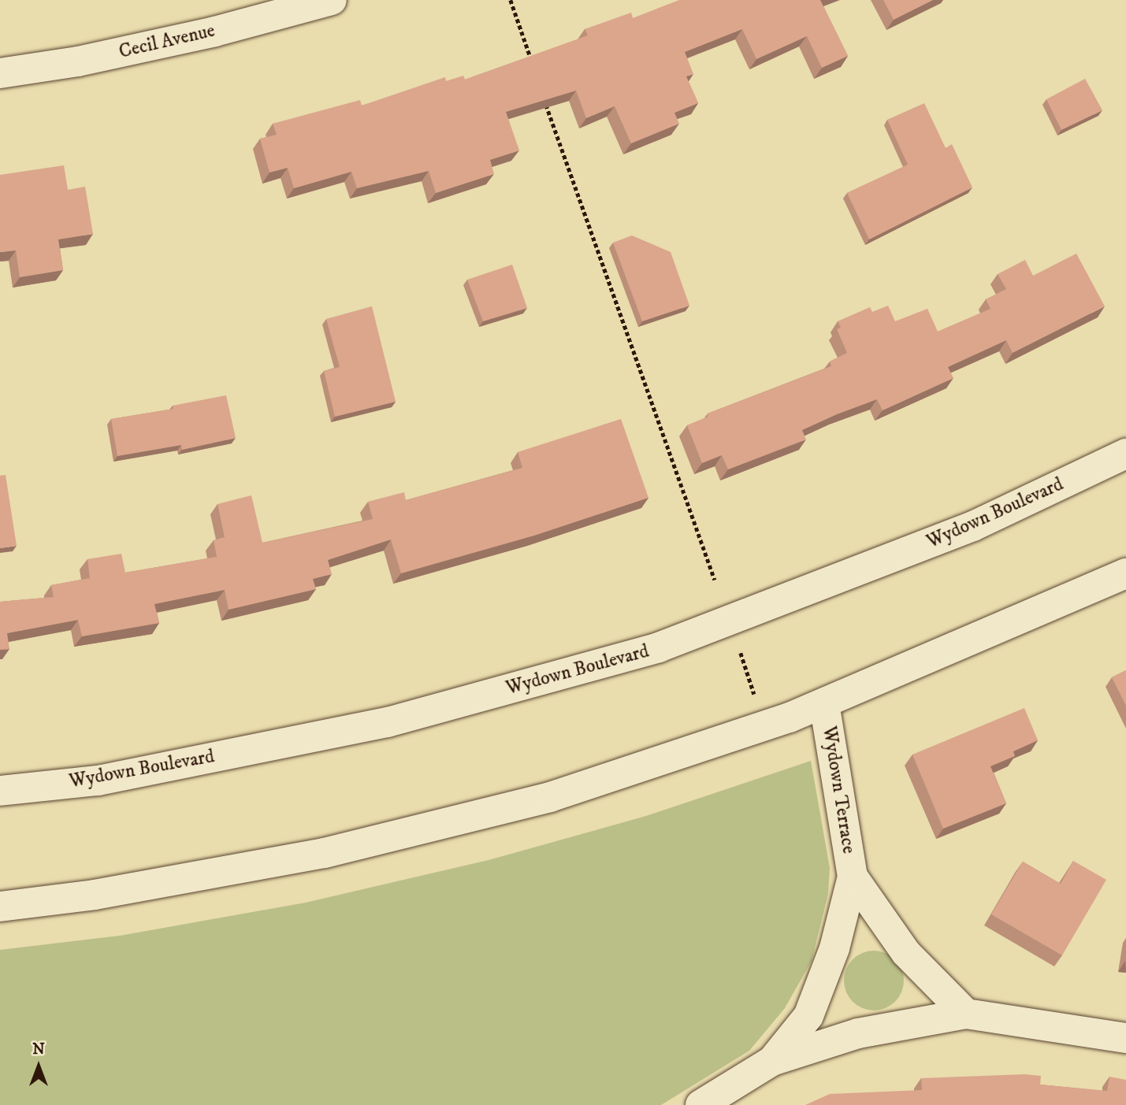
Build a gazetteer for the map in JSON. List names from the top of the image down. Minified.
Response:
{"streets":{"street":["Cecil Avenue","Wydown Boulevard","Wydown Terrace"]},"north":"top"}
